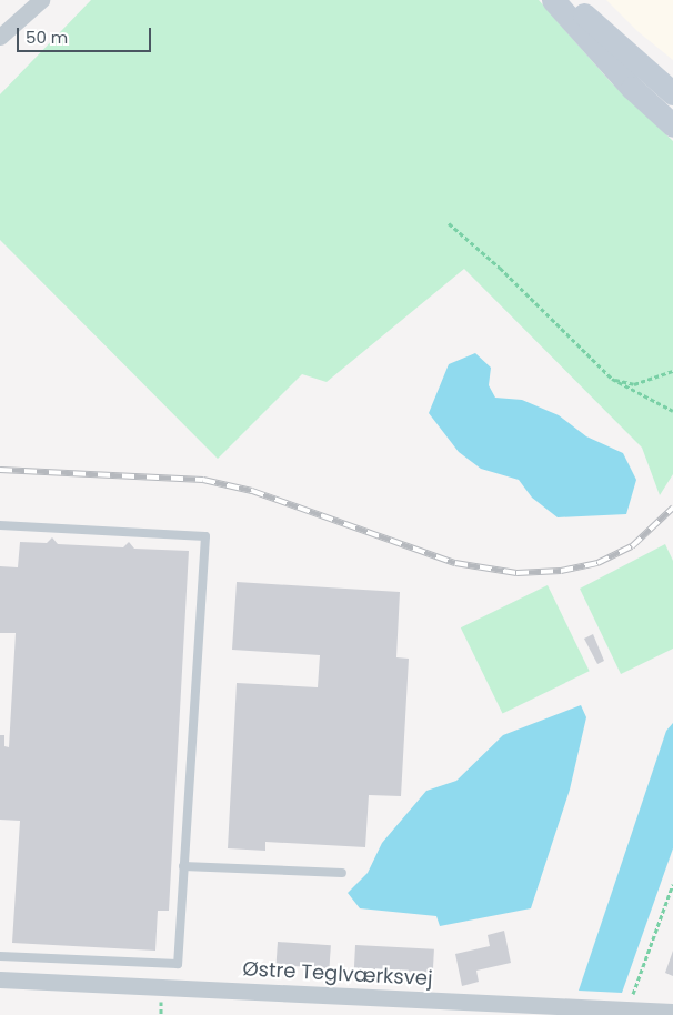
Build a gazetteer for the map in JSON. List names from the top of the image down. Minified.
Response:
{"streets":{"street":["Østre Teglværksvej"]},"scale_bar":"50 m"}
